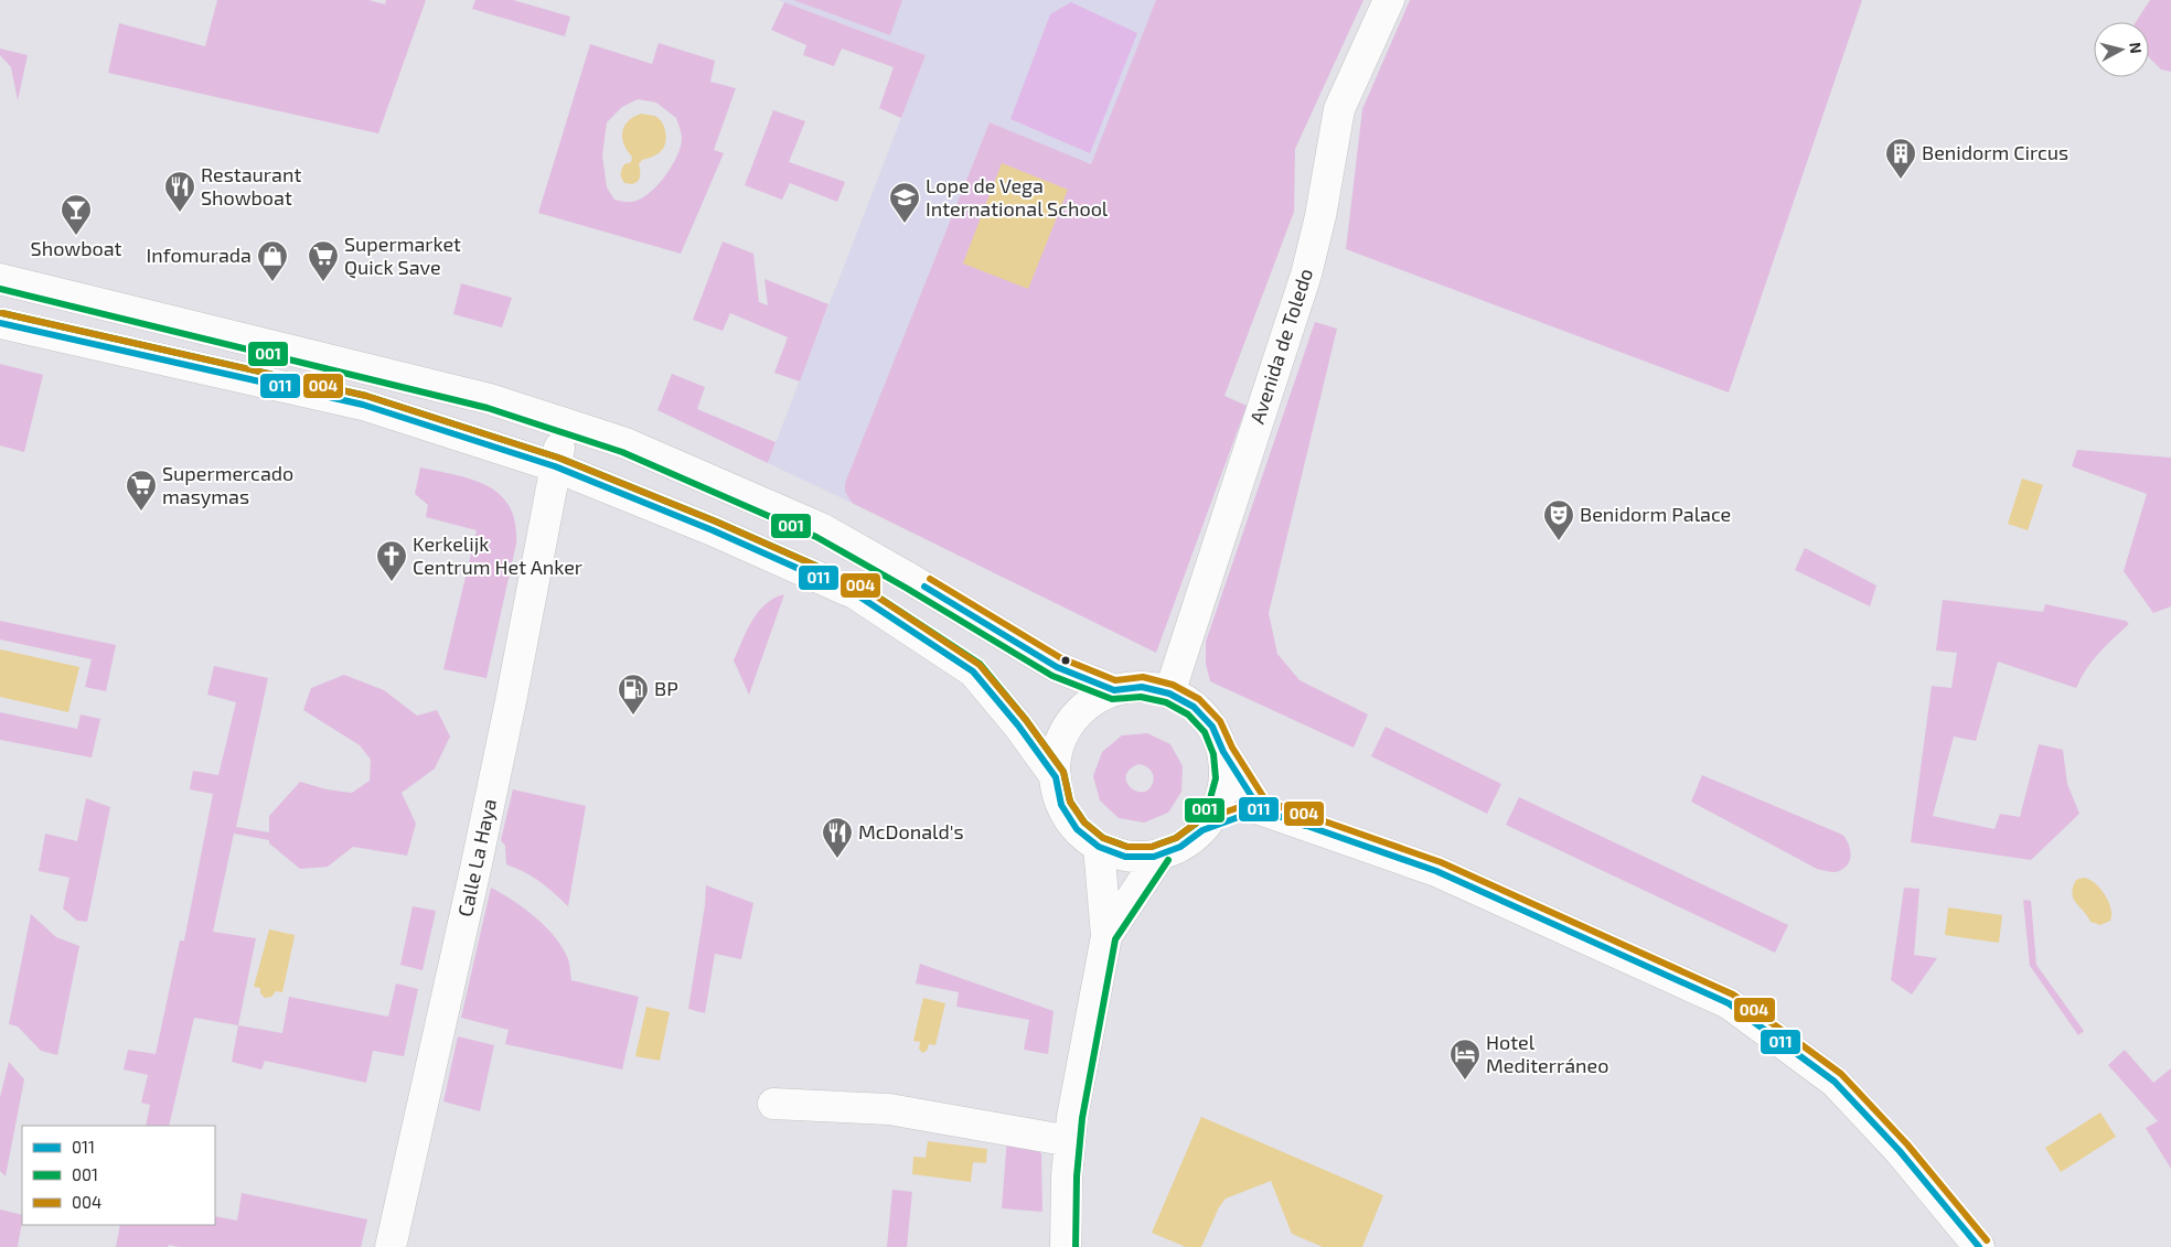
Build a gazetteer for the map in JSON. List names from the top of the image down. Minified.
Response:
{"streets":{"street":["Avenida de Toledo","Calle La Haya"]},"places":{"building":["Benidorm Circus"],"restaurant":["Restaurant Showboat","McDonald's"],"school or university":["Lope de Vega International School"],"bar":["Showboat"],"shop":["Infomurada"],"supermarket":["Supermarket Quick Save","Supermercado masymas"],"theatre":["Benidorm Palace"],"church":["Kerkelijk Centrum Het Anker"],"fuel station":["BP"],"hotel":["Hotel Mediterráneo"]},"lines":["transit line 001","transit line 004","transit line 011"],"legend":["011","001","004"],"north":"right"}
